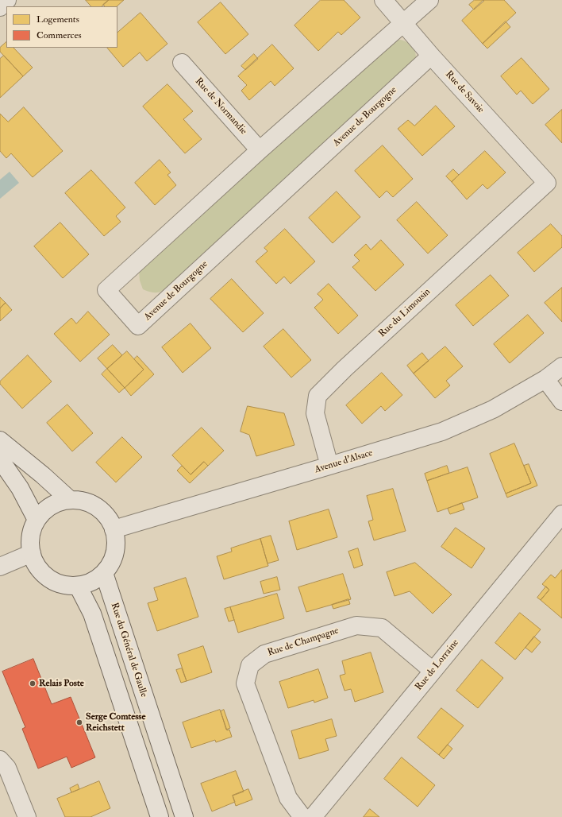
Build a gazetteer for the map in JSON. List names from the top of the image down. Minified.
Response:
{"streets":{"street":["Rue de Savoie","Rue de Normandie","Avenue de Bourgogne","Rue du Limousin","Avenue d'Alsace","Rue de Champagne","Rue du Général de Gaulle","Rue de Lorraine"]},"crossings":[["Rue de Savoie","Avenue de Bourgogne"],["Rue de Savoie","Rue du Limousin"],["Rue de Normandie","Avenue de Bourgogne"],["Rue du Limousin","Avenue d'Alsace"],["Avenue d'Alsace","Rue du Général de Gaulle"],["Rue de Champagne","Rue de Lorraine"]],"places":["Relais Poste","Serge Comtesse Reichstett"],"legend":["Logements","Commerces"]}
